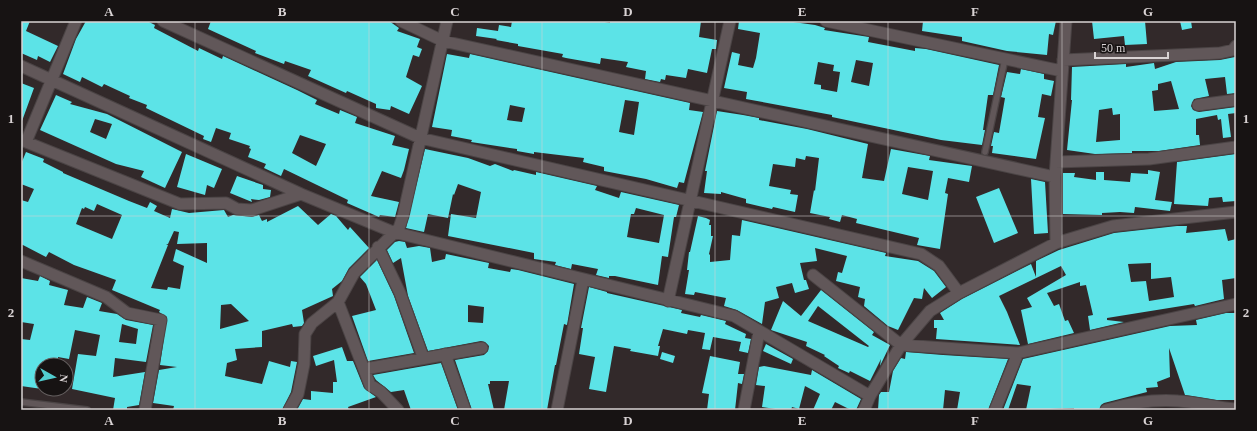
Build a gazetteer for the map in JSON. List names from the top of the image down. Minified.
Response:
{"scale_bar":"50 m","north":"right","grid":{"columns":["A","B","C","D","E","F","G"],"rows":["1","2"]}}
